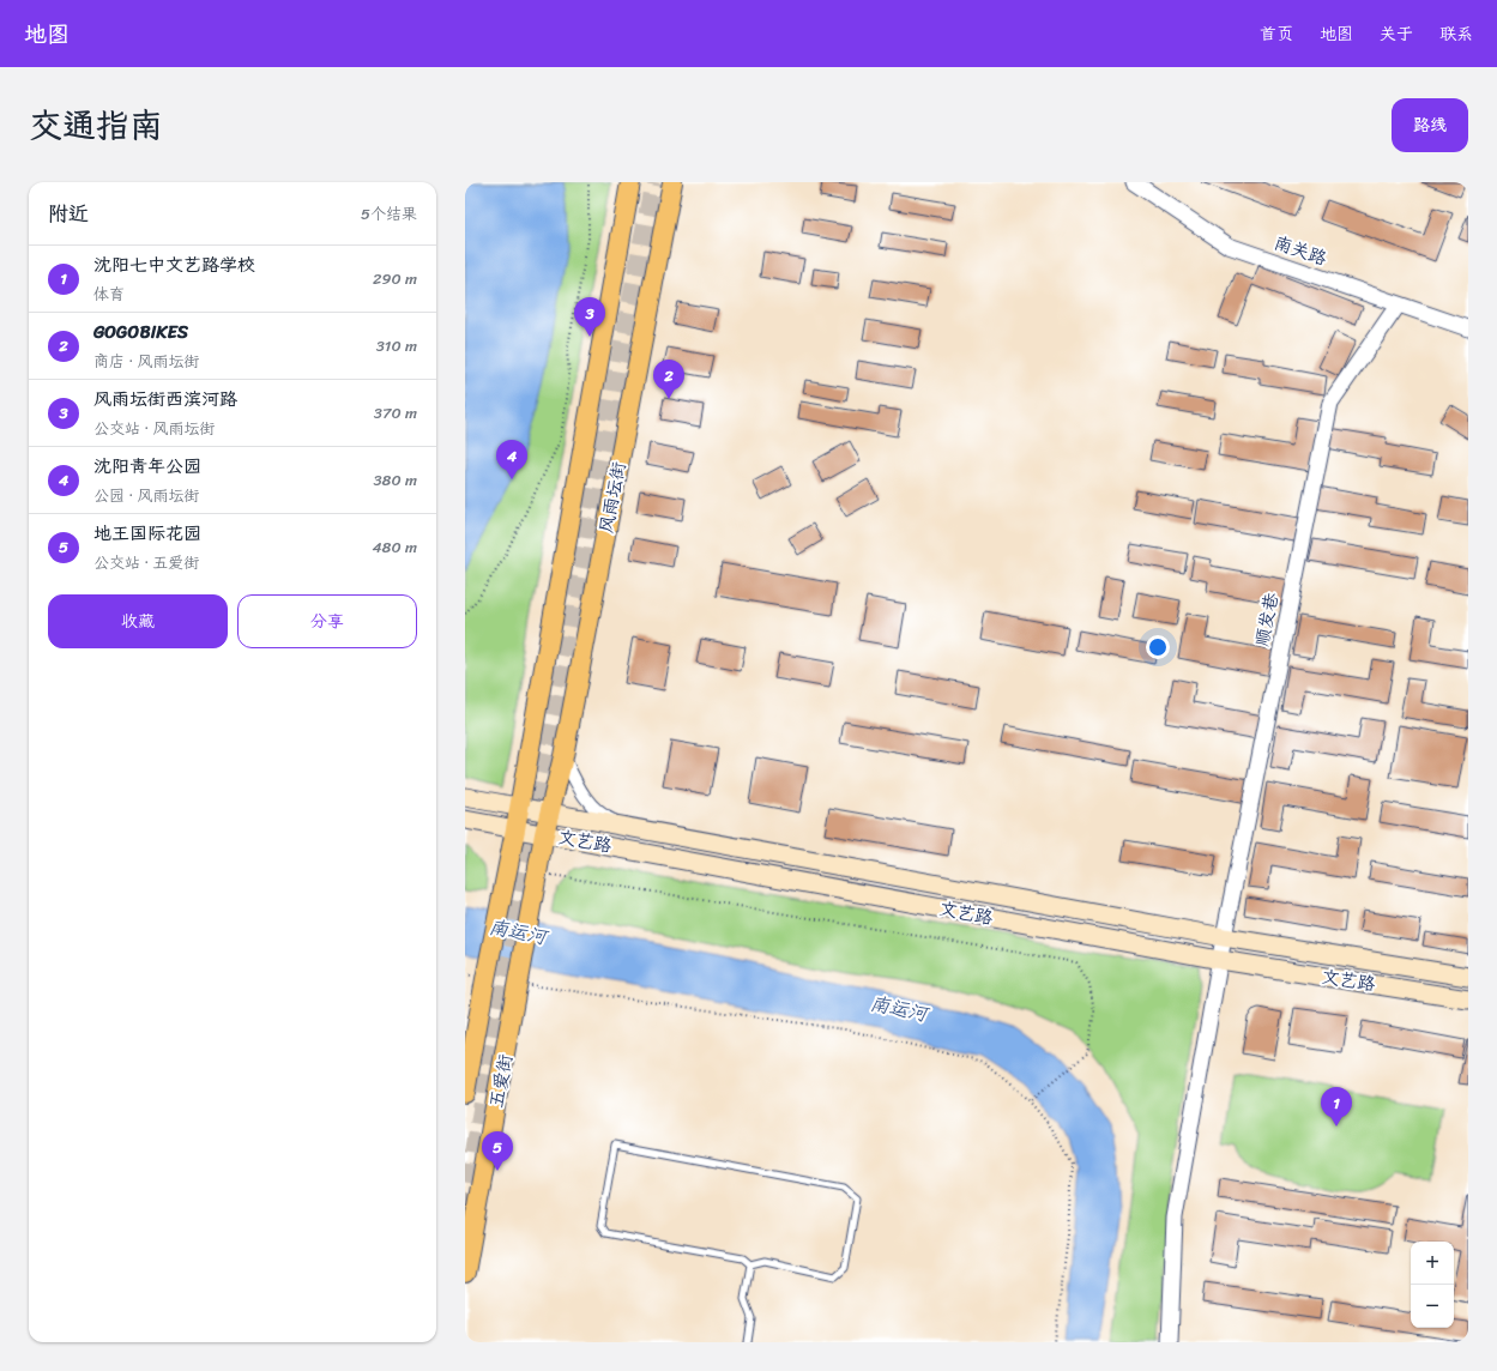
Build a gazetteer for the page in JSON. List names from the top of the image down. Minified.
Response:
{"streets":{"main road":["风雨坛街","文艺路","五爱街"],"street":["南关路","顺发巷"]},"crossings":[["南关路","顺发巷"],["风雨坛街","文艺路"],["风雨坛街","五爱街"],["顺发巷","文艺路"]],"water":["南运河"],"page":{"header":"地图","nav":["首页","地图","关于","联系"],"title":"交通指南","buttons":["路线",["收藏","分享"]],"heading":["附近","5个结果"],"list":[{"mark":"1","name":"沈阳七中文艺路学校","note":"体育","value":"290 m"},{"mark":"2","name":"GOGOBIKES","note":"商店 · 风雨坛街","value":"310 m"},{"mark":"3","name":"风雨坛街西滨河路","note":"公交站 · 风雨坛街","value":"370 m"},{"mark":"4","name":"沈阳青年公园","note":"公园 · 风雨坛街","value":"380 m"},{"mark":"5","name":"地王国际花园","note":"公交站 · 五爱街","value":"480 m"}],"pins":["3","2","4","1","5"],"map_buttons":["+","−"]}}
